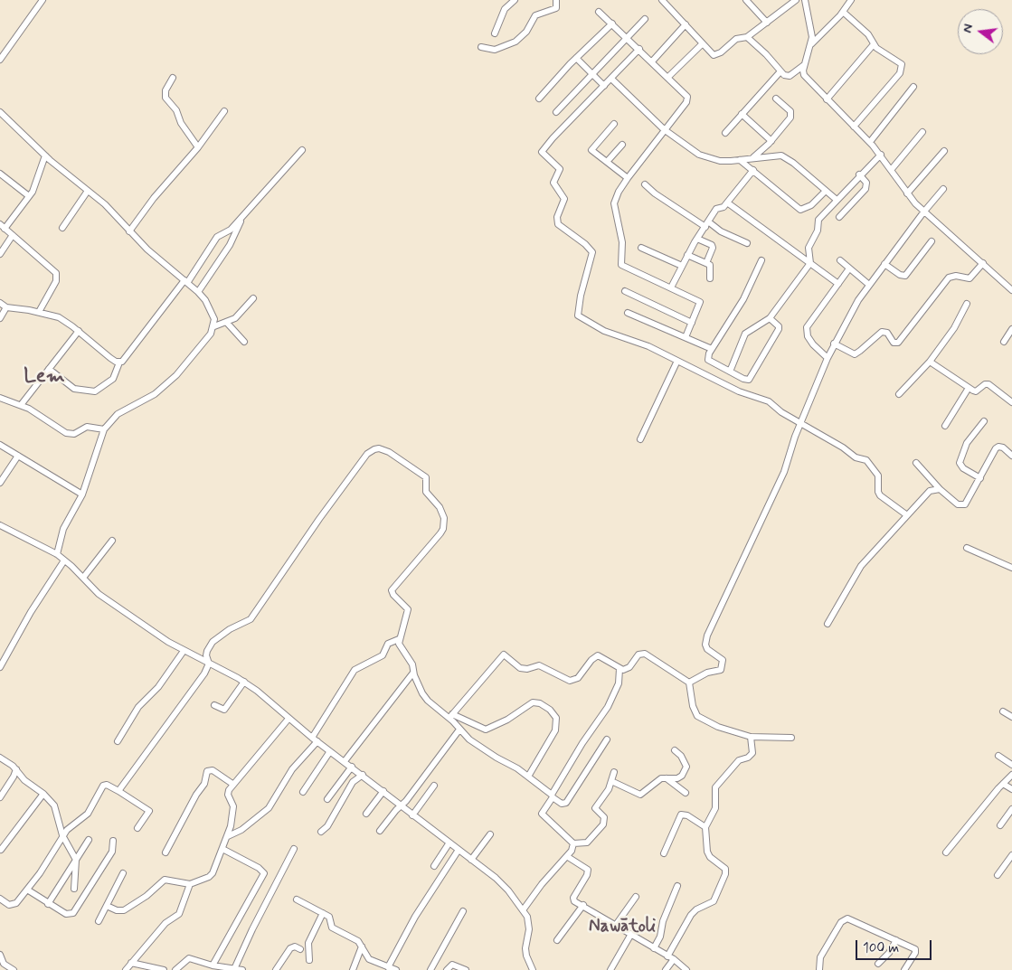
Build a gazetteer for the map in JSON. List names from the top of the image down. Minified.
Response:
{"districts":["Lem","Nawātoli"],"scale_bar":"100 m","north":"left"}
